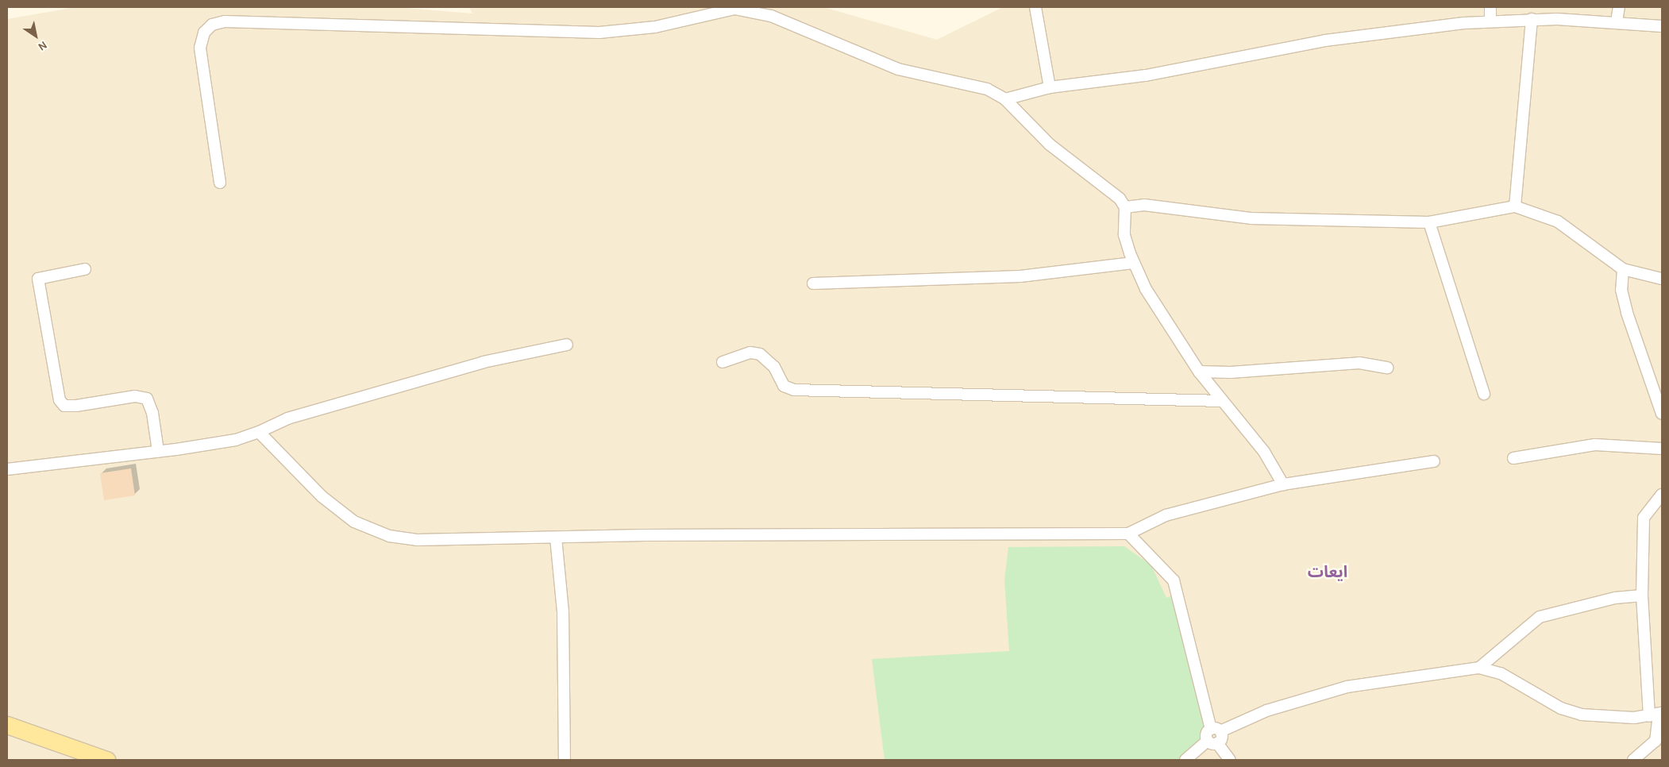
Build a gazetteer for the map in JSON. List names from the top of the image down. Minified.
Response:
{"districts":["ايعات"],"north":"bottom right"}
